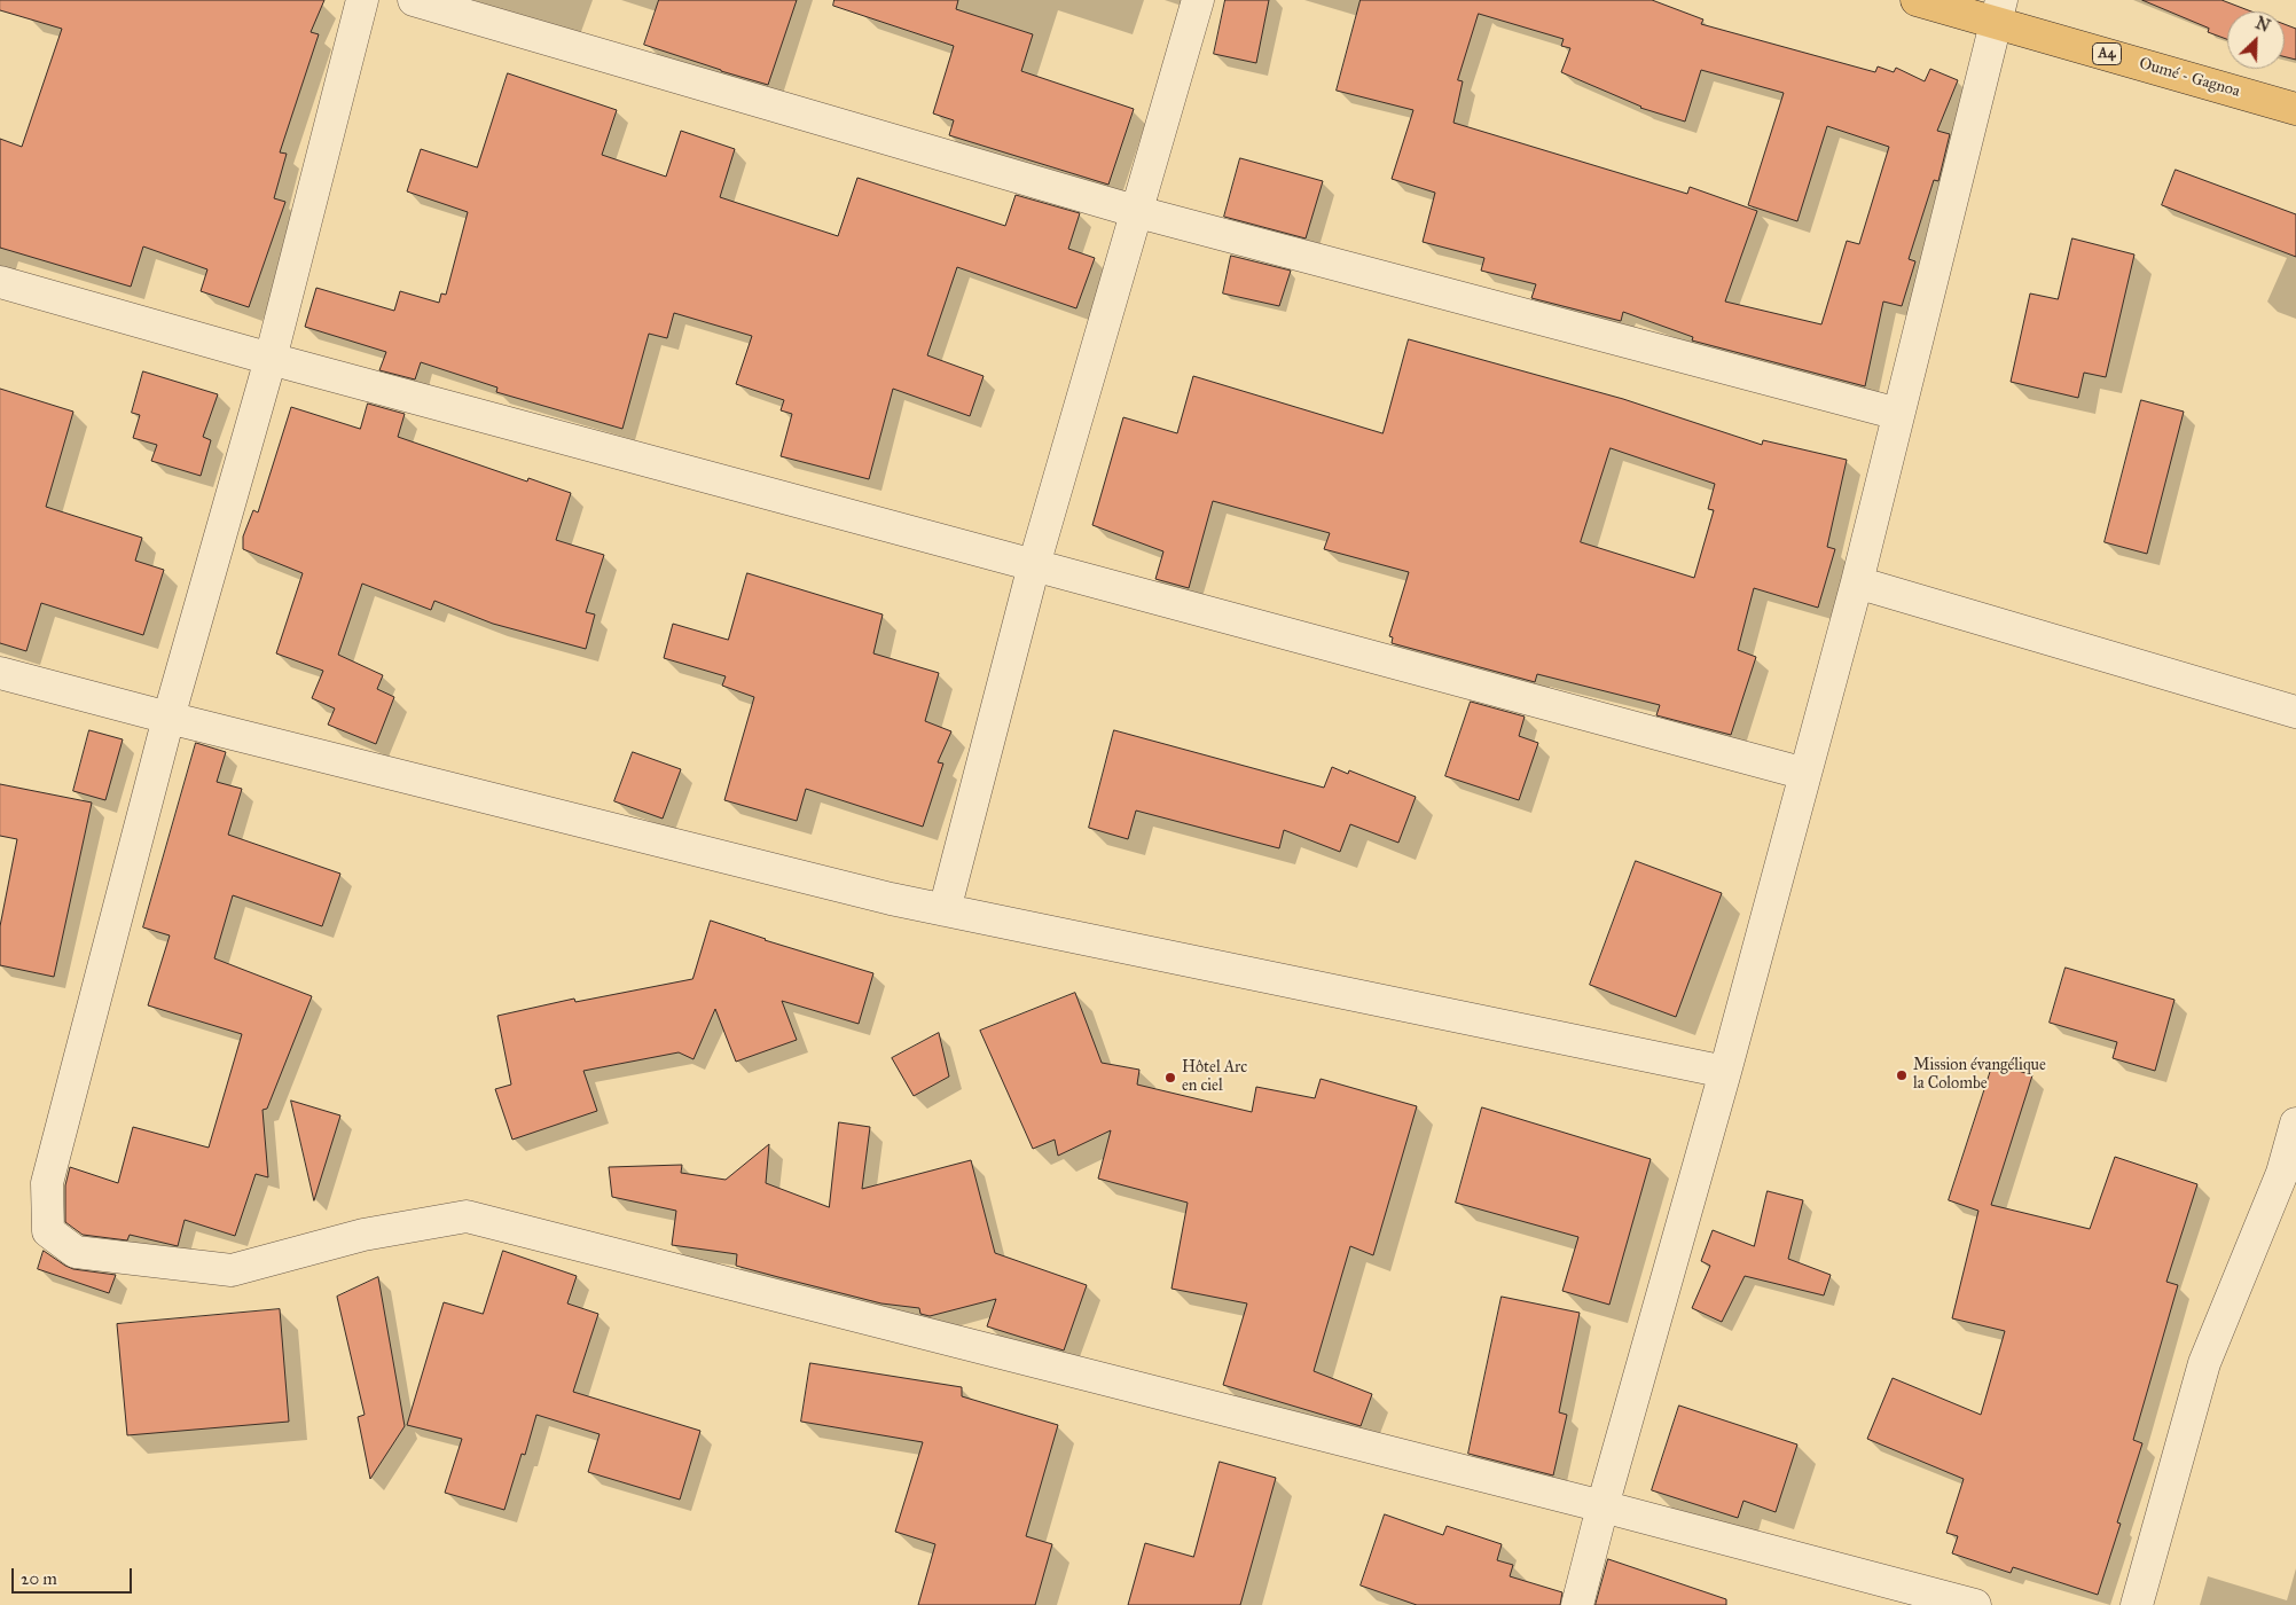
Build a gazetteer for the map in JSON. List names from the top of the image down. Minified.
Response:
{"streets":{"main road":["A4","Oumé - Gagnoa"]},"places":["Mission évangélique la Colombe","Hôtel Arc en ciel"],"scale_bar":"20 m","north":"top right"}
